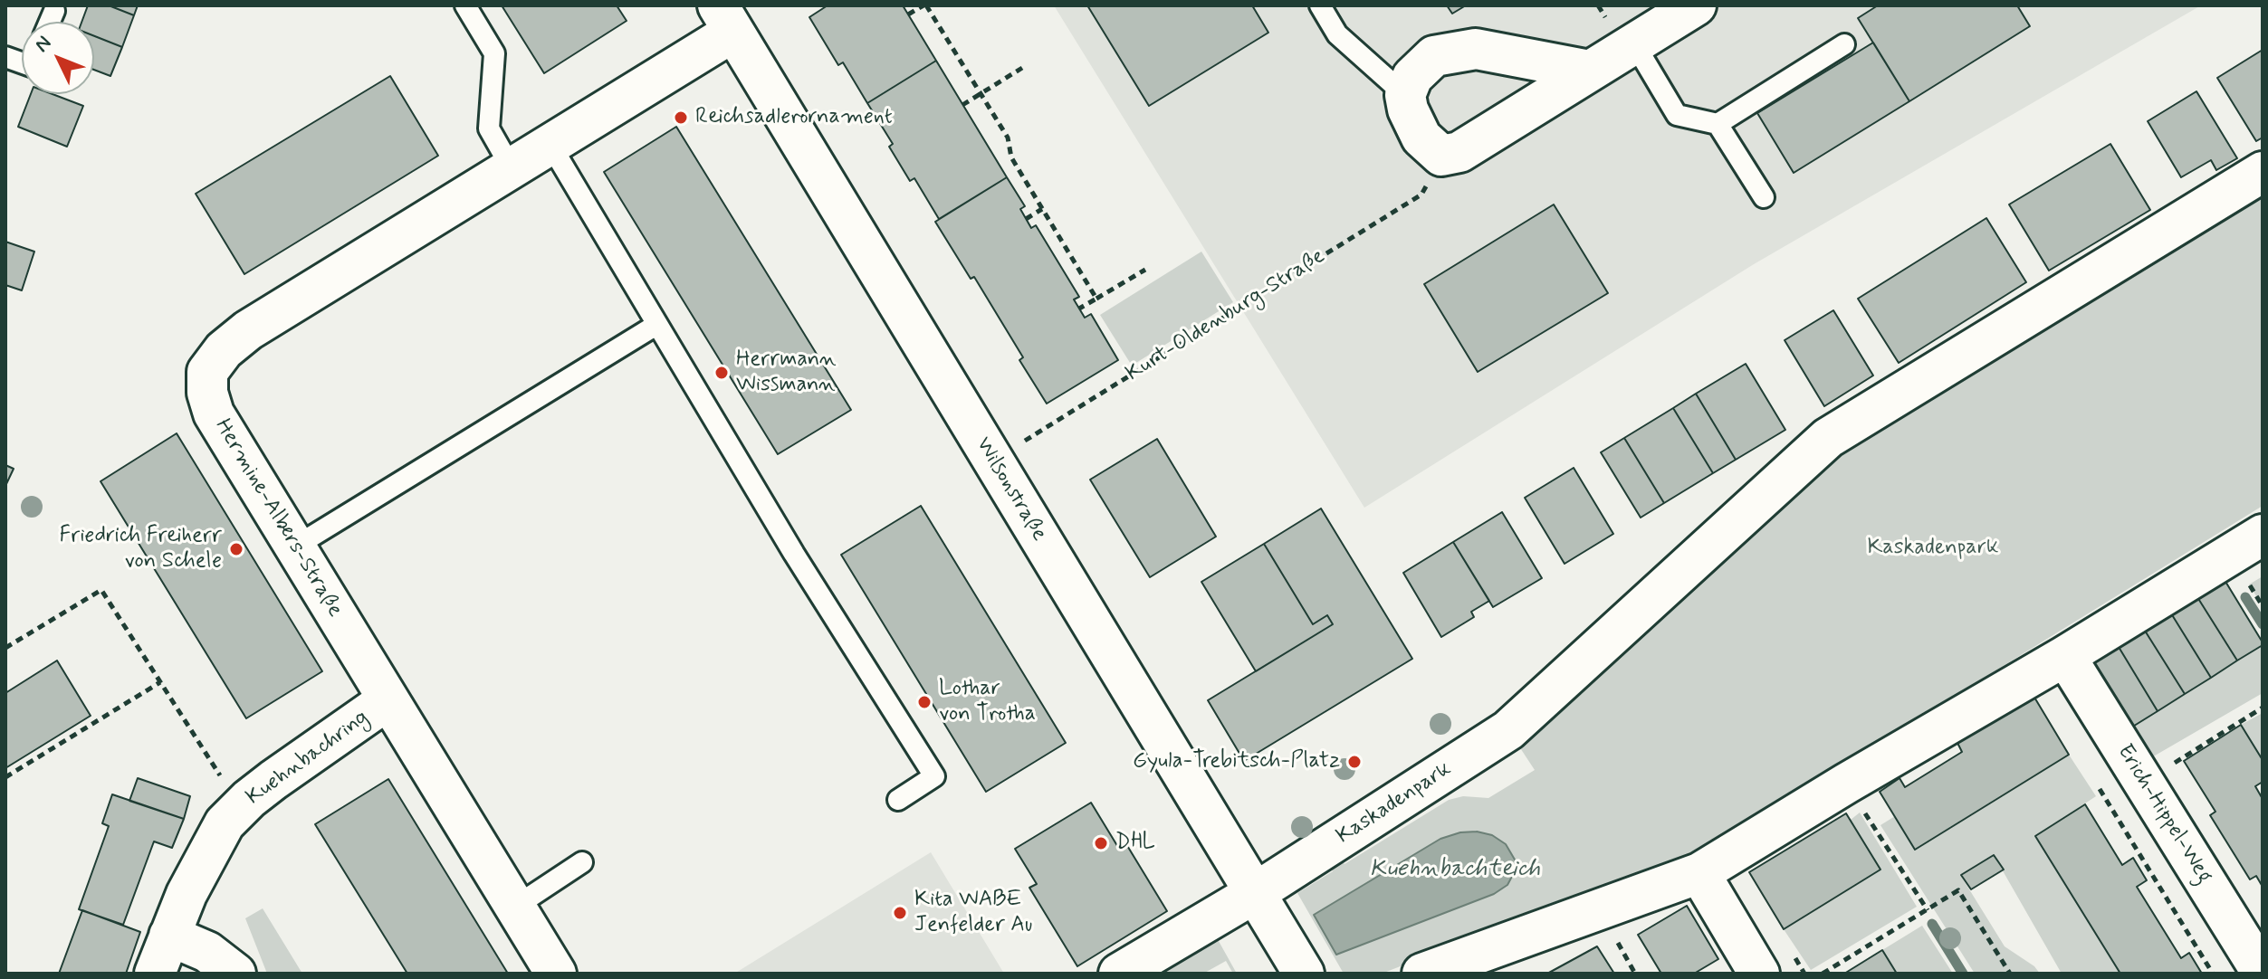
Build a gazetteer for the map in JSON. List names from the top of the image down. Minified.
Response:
{"streets":{"street":["Wilsonstraße","Hermine-Albers-Straße","Kuehnbachring","Kaskadenpark","Erich-Hippel-Weg"],"path":["Kurt-Oldenburg-Straße"]},"crossings":[["Kurt-Oldenburg-Straße","Wilsonstraße"],["Wilsonstraße","Hermine-Albers-Straße"],["Wilsonstraße","Kaskadenpark"],["Hermine-Albers-Straße","Kuehnbachring"]],"water":["Kuehnbachteich"],"parks":["Kaskadenpark"],"places":["Reichsadlerornament","Herrmann Wissmann","Friedrich Freiherr von Schele","Lothar von Trotha","Gyula-Trebitsch-Platz","DHL","Kita WABE Jenfelder Au"],"north":"top left"}
